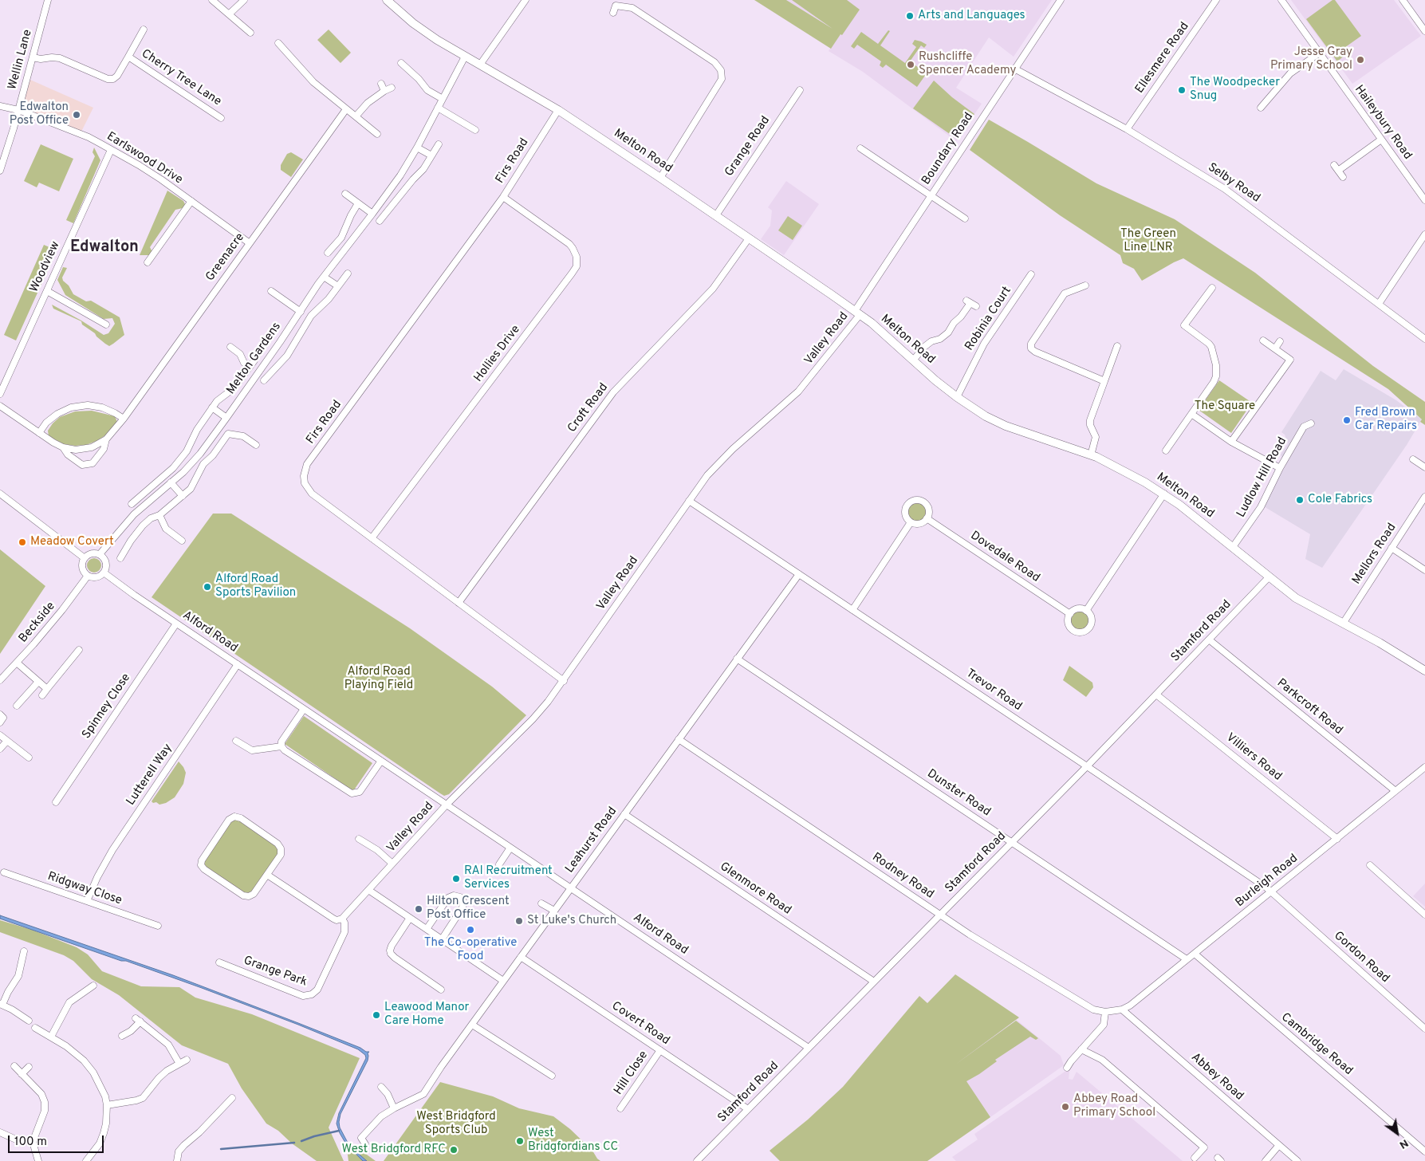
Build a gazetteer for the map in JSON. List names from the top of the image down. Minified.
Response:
{"streets":{"main road":["Melton Road"],"street":["Ellesmere Road","Wellin Lane","Cherry Tree Lane","Haileybury Road","Grange Road","Boundary Road","Earlswood Drive","Firs Road","Selby Road","Greenacre","Woodview","Robinia Court","Valley Road","Hollies Drive","Melton Gardens","Croft Road","Ludlow Hill Road","Mellors Road","Dovedale Road","Beckside","Stamford Road","Alford Road","Trevor Road","Spinney Close","Parkcroft Road","Villiers Road","Lutterell Way","Dunster Road","Leahurst Road","Rodney Road","Burleigh Road","Ridgway Close","Glenmore Road","Gordon Road","Grange Park","Covert Road","Cambridge Road","Hill Close","Abbey Road"]},"crossings":[["Ellesmere Road","Selby Road"],["Wellin Lane","Cherry Tree Lane"],["Wellin Lane","Earlswood Drive"],["Grange Road","Melton Road"],["Boundary Road","Melton Road"],["Boundary Road","Selby Road"],["Boundary Road","Valley Road"],["Melton Road","Firs Road"],["Melton Road","Robinia Court"],["Melton Road","Valley Road"],["Melton Road","Melton Gardens"],["Melton Road","Croft Road"],["Melton Road","Ludlow Hill Road"],["Melton Road","Mellors Road"],["Melton Road","Stamford Road"],["Earlswood Drive","Greenacre"],["Earlswood Drive","Woodview"],["Firs Road","Valley Road"],["Firs Road","Hollies Drive"],["Firs Road","Croft Road"],["Valley Road","Alford Road"],["Valley Road","Trevor Road"],["Valley Road","Grange Park"],["Melton Gardens","Beckside"],["Melton Gardens","Alford Road"],["Beckside","Alford Road"],["Stamford Road","Alford Road"],["Stamford Road","Trevor Road"],["Stamford Road","Parkcroft Road"],["Stamford Road","Villiers Road"],["Stamford Road","Dunster Road"],["Stamford Road","Rodney Road"],["Stamford Road","Glenmore Road"],["Stamford Road","Covert Road"],["Alford Road","Spinney Close"],["Alford Road","Lutterell Way"],["Alford Road","Leahurst Road"],["Trevor Road","Leahurst Road"],["Trevor Road","Burleigh Road"],["Trevor Road","Gordon Road"],["Parkcroft Road","Burleigh Road"],["Villiers Road","Burleigh Road"],["Lutterell Way","Ridgway Close"],["Dunster Road","Leahurst Road"],["Dunster Road","Burleigh Road"],["Leahurst Road","Rodney Road"],["Leahurst Road","Glenmore Road"],["Leahurst Road","Covert Road"],["Rodney Road","Burleigh Road"],["Rodney Road","Abbey Road"],["Burleigh Road","Cambridge Road"],["Burleigh Road","Abbey Road"],["Covert Road","Hill Close"]],"districts":["Edwalton"],"parks":["The Green Line LNR","The Square","Alford Road Playing Field","West Bridgford Sports Club"],"places":["Arts and Languages","Jesse Gray Primary School","Rushcliffe Spencer Academy","The Woodpecker Snug","Edwalton Post Office","Fred Brown Car Repairs","Cole Fabrics","Meadow Covert","Alford Road Sports Pavilion","RAI Recruitment Services","Hilton Crescent Post Office","St Luke's Church","The Co-operative Food","Leawood Manor Care Home","Abbey Road Primary School","West Bridgfordians CC","West Bridgford RFC"],"scale_bar":"100 m","north":"bottom right"}
